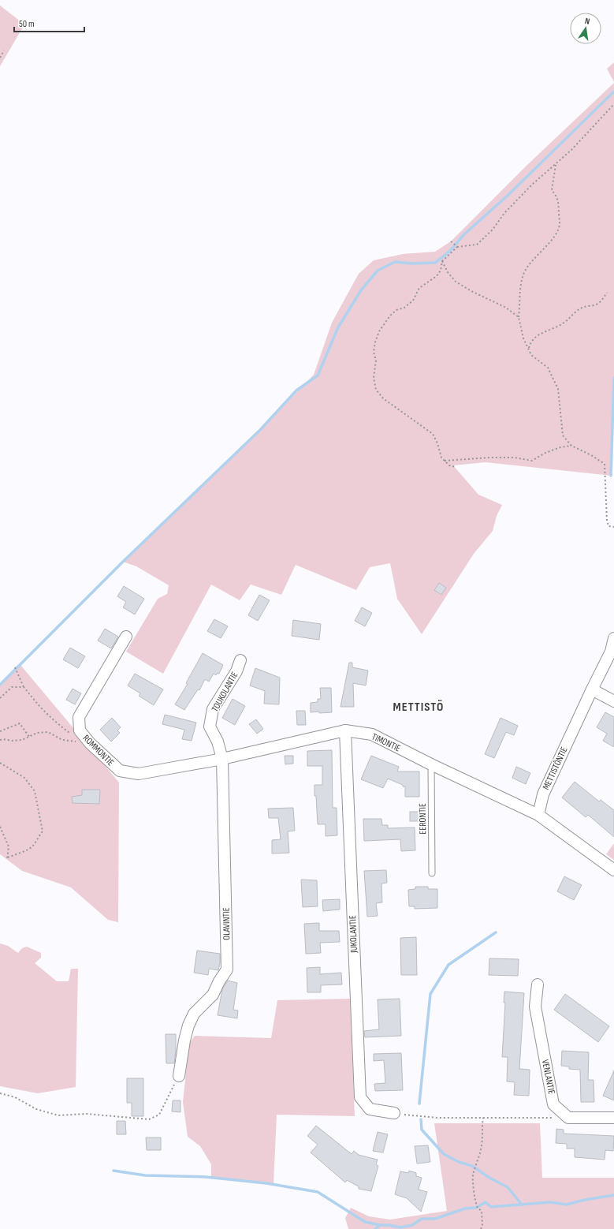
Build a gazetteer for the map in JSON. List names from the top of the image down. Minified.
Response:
{"streets":{"street":["TOUKOLANTIE","TIMONTIE","ROMMONTIE","METTISTÖNTIE","OLAVINTIE","JUKOLANTIE","VENLANTIE"],"lane":["EERONTIE"]},"crossings":[["TOUKOLANTIE","TIMONTIE"],["TOUKOLANTIE","ROMMONTIE"],["TOUKOLANTIE","OLAVINTIE"],["TIMONTIE","ROMMONTIE"],["TIMONTIE","METTISTÖNTIE"],["TIMONTIE","EERONTIE"],["TIMONTIE","OLAVINTIE"],["TIMONTIE","JUKOLANTIE"],["ROMMONTIE","OLAVINTIE"]],"districts":["METTISTÖ"],"scale_bar":"50 m","north":"top"}
